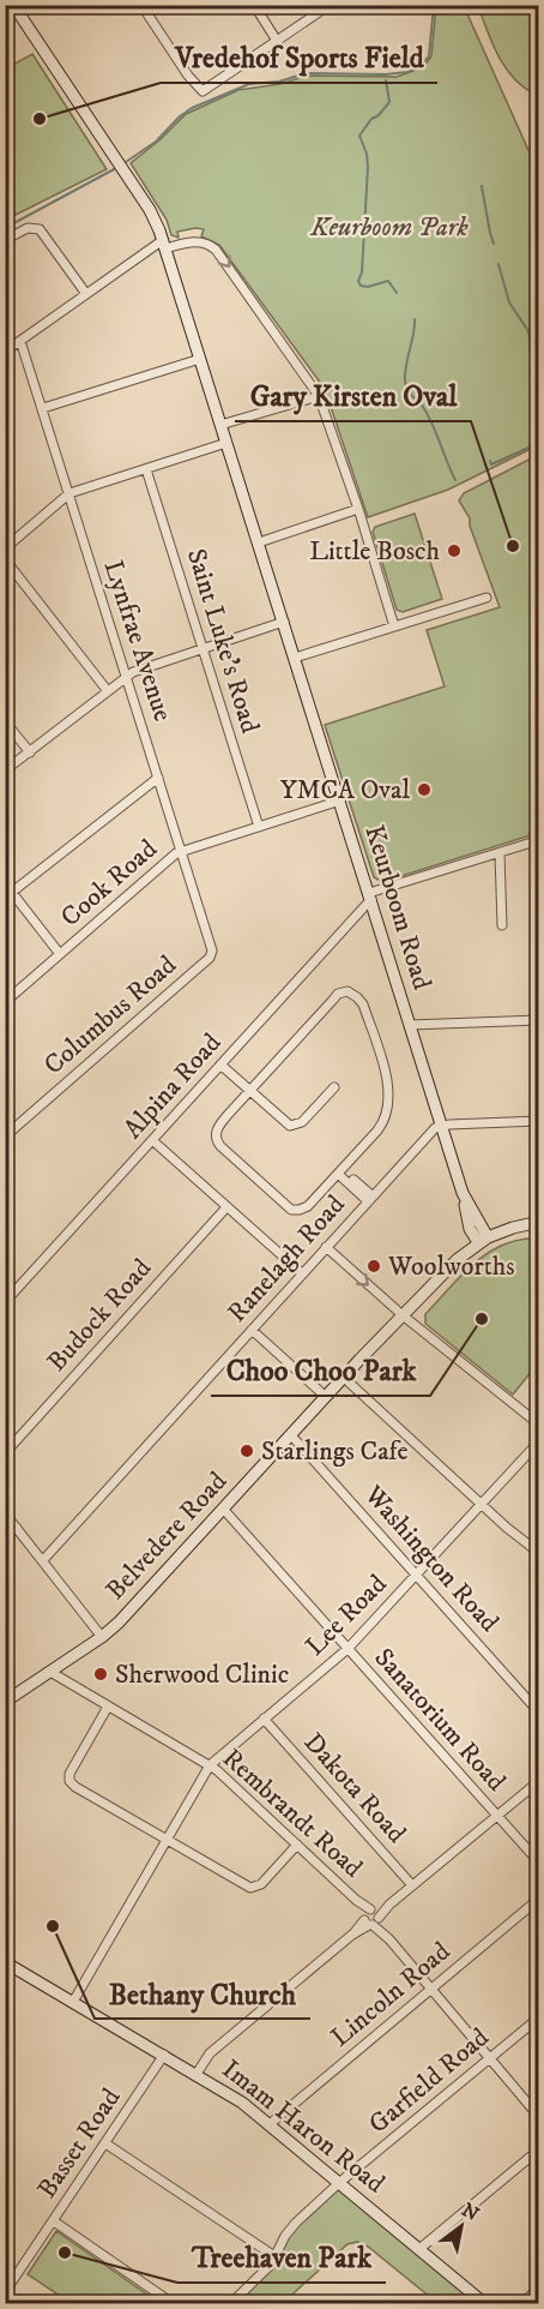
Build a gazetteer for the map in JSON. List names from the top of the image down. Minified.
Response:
{"streets":{"main road":["Keurboom Road","Belvedere Road","Imam Haron Road"],"street":["Lynfrae Avenue","Saint Luke's Road","Cook Road","Columbus Road","Alpina Road","Ranelagh Road","Budock Road","Washington Road","Lee Road","Sanatorium Road","Dakota Road","Rembrandt Road","Lincoln Road","Garfield Road","Basset Road"]},"crossings":[["Lynfrae Avenue","Cook Road"],["Lynfrae Avenue","Columbus Road"],["Saint Luke's Road","Cook Road"],["Cook Road","Keurboom Road"],["Keurboom Road","Alpina Road"],["Keurboom Road","Ranelagh Road"],["Keurboom Road","Belvedere Road"],["Belvedere Road","Washington Road"],["Belvedere Road","Sanatorium Road"],["Belvedere Road","Rembrandt Road"],["Washington Road","Lee Road"],["Lee Road","Sanatorium Road"],["Lee Road","Dakota Road"],["Lee Road","Rembrandt Road"],["Lee Road","Imam Haron Road"],["Rembrandt Road","Lincoln Road"],["Rembrandt Road","Garfield Road"],["Lincoln Road","Imam Haron Road"],["Garfield Road","Imam Haron Road"],["Imam Haron Road","Basset Road"]],"parks":["Keurboom Park"],"places":["Vredehof Sports Field","Gary Kirsten Oval","Little Bosch","YMCA Oval","Woolworths","Choo Choo Park","Starlings Cafe","Sherwood Clinic","Bethany Church","Treehaven Park"],"north":"top right"}
